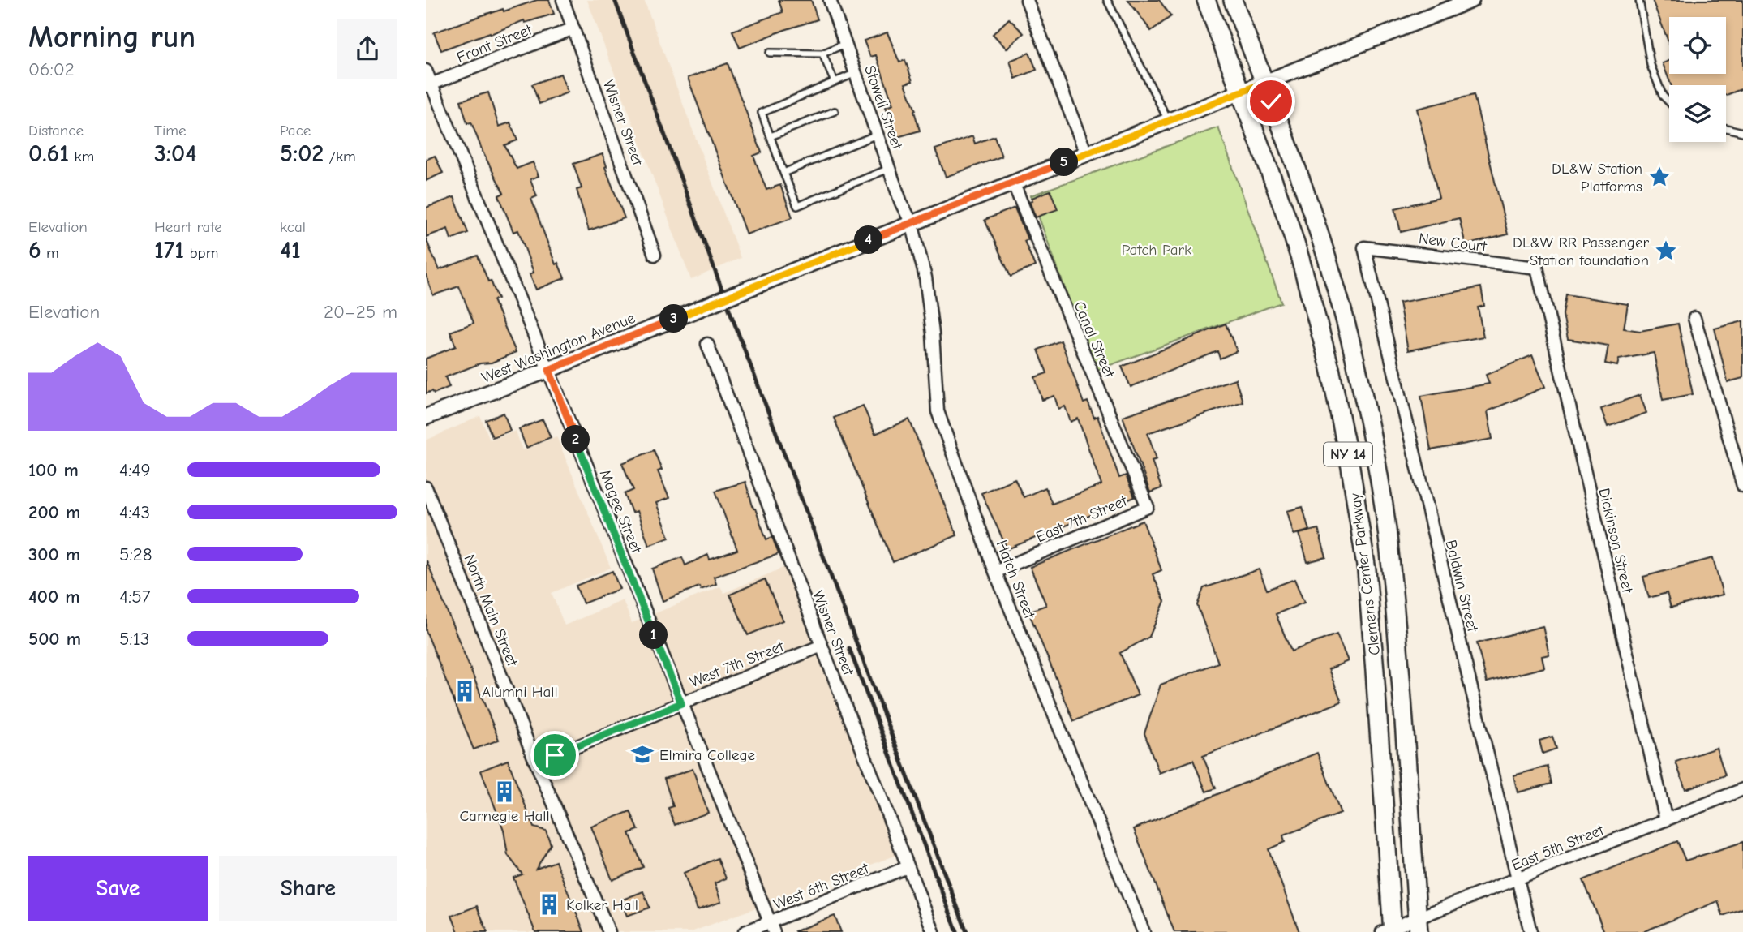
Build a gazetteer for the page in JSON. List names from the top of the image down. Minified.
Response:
{"streets":{"main road":["NY 14","Clemens Center Parkway"],"street":["Front Street","Stowell Street","Wisner Street","New Court","Canal Street","West Washington Avenue","Magee Street","East 7th Street","Dickinson Street","Hatch Street","Baldwin Street","North Main Street","West 7th Street","East 5th Street","West 6th Street"]},"crossings":[["Front Street","Wisner Street"],["Front Street","Magee Street"],["Stowell Street","West Washington Avenue"],["Stowell Street","Hatch Street"],["Wisner Street","West 7th Street"],["Wisner Street","West 6th Street"],["New Court","Dickinson Street"],["New Court","Baldwin Street"],["Canal Street","West Washington Avenue"],["Canal Street","East 7th Street"],["West Washington Avenue","Magee Street"],["West Washington Avenue","Clemens Center Parkway"],["West Washington Avenue","Hatch Street"],["Magee Street","West 7th Street"],["Magee Street","West 6th Street"],["East 7th Street","Hatch Street"],["Dickinson Street","East 5th Street"],["Clemens Center Parkway","East 5th Street"],["Baldwin Street","East 5th Street"],["North Main Street","West 7th Street"]],"parks":["Patch Park"],"places":{"place":["DL&W Station Platforms","DL&W RR Passenger Station foundation"],"building":["Alumni Hall","Carnegie Hall","Kolker Hall"],"school or university":["Elmira College"]},"page":{"heading":["Morning run","06:02"],"stats":[["Distance","0.61 km"],["Time","3:04"],["Pace","5:02 /km"],["Elevation","6 m"],["Heart rate","171 bpm"],["kcal","41"]],"pins":["5","4","3","2","1"],"chart":["Elevation","20–25 m"],"list":[{"name":"100 m","note":"4:49"},{"name":"200 m","note":"4:43"},{"name":"300 m","note":"5:28"},{"name":"400 m","note":"4:57"},{"name":"500 m","note":"5:13"}],"buttons":["Save","Share"]}}
